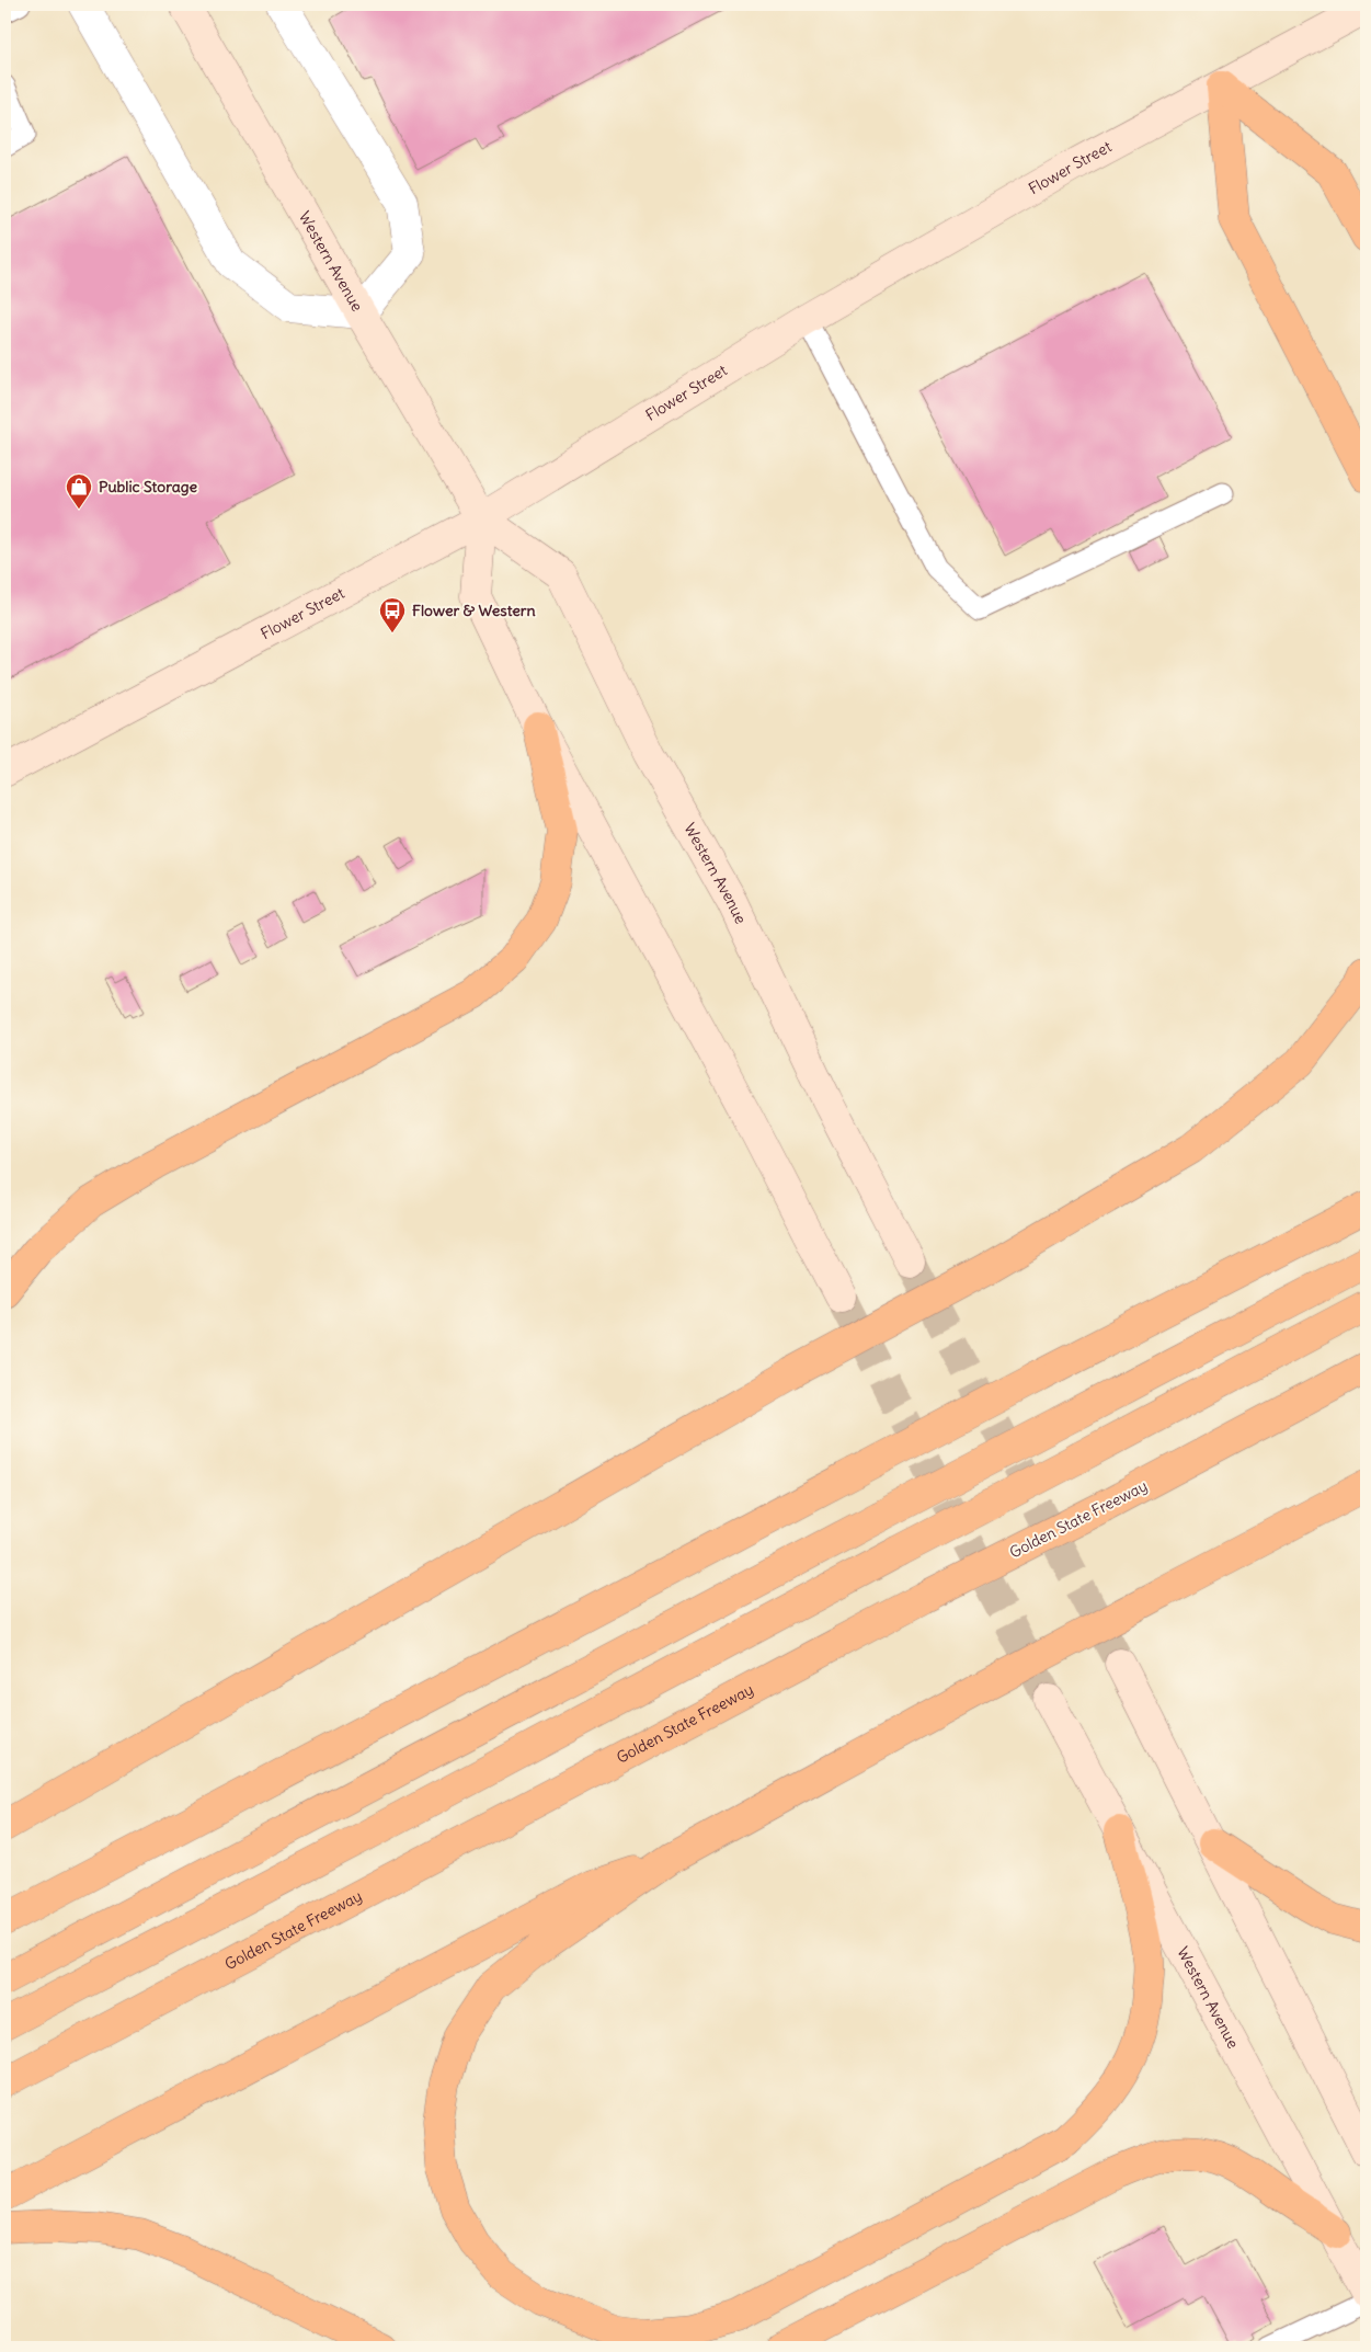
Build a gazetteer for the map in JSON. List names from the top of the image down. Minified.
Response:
{"streets":{"highway":["Golden State Freeway"],"main road":["Flower Street","Western Avenue"]},"crossings":[["Flower Street","Western Avenue"]],"places":{"shop":["Public Storage"],"bus stop":["Flower & Western"]}}
